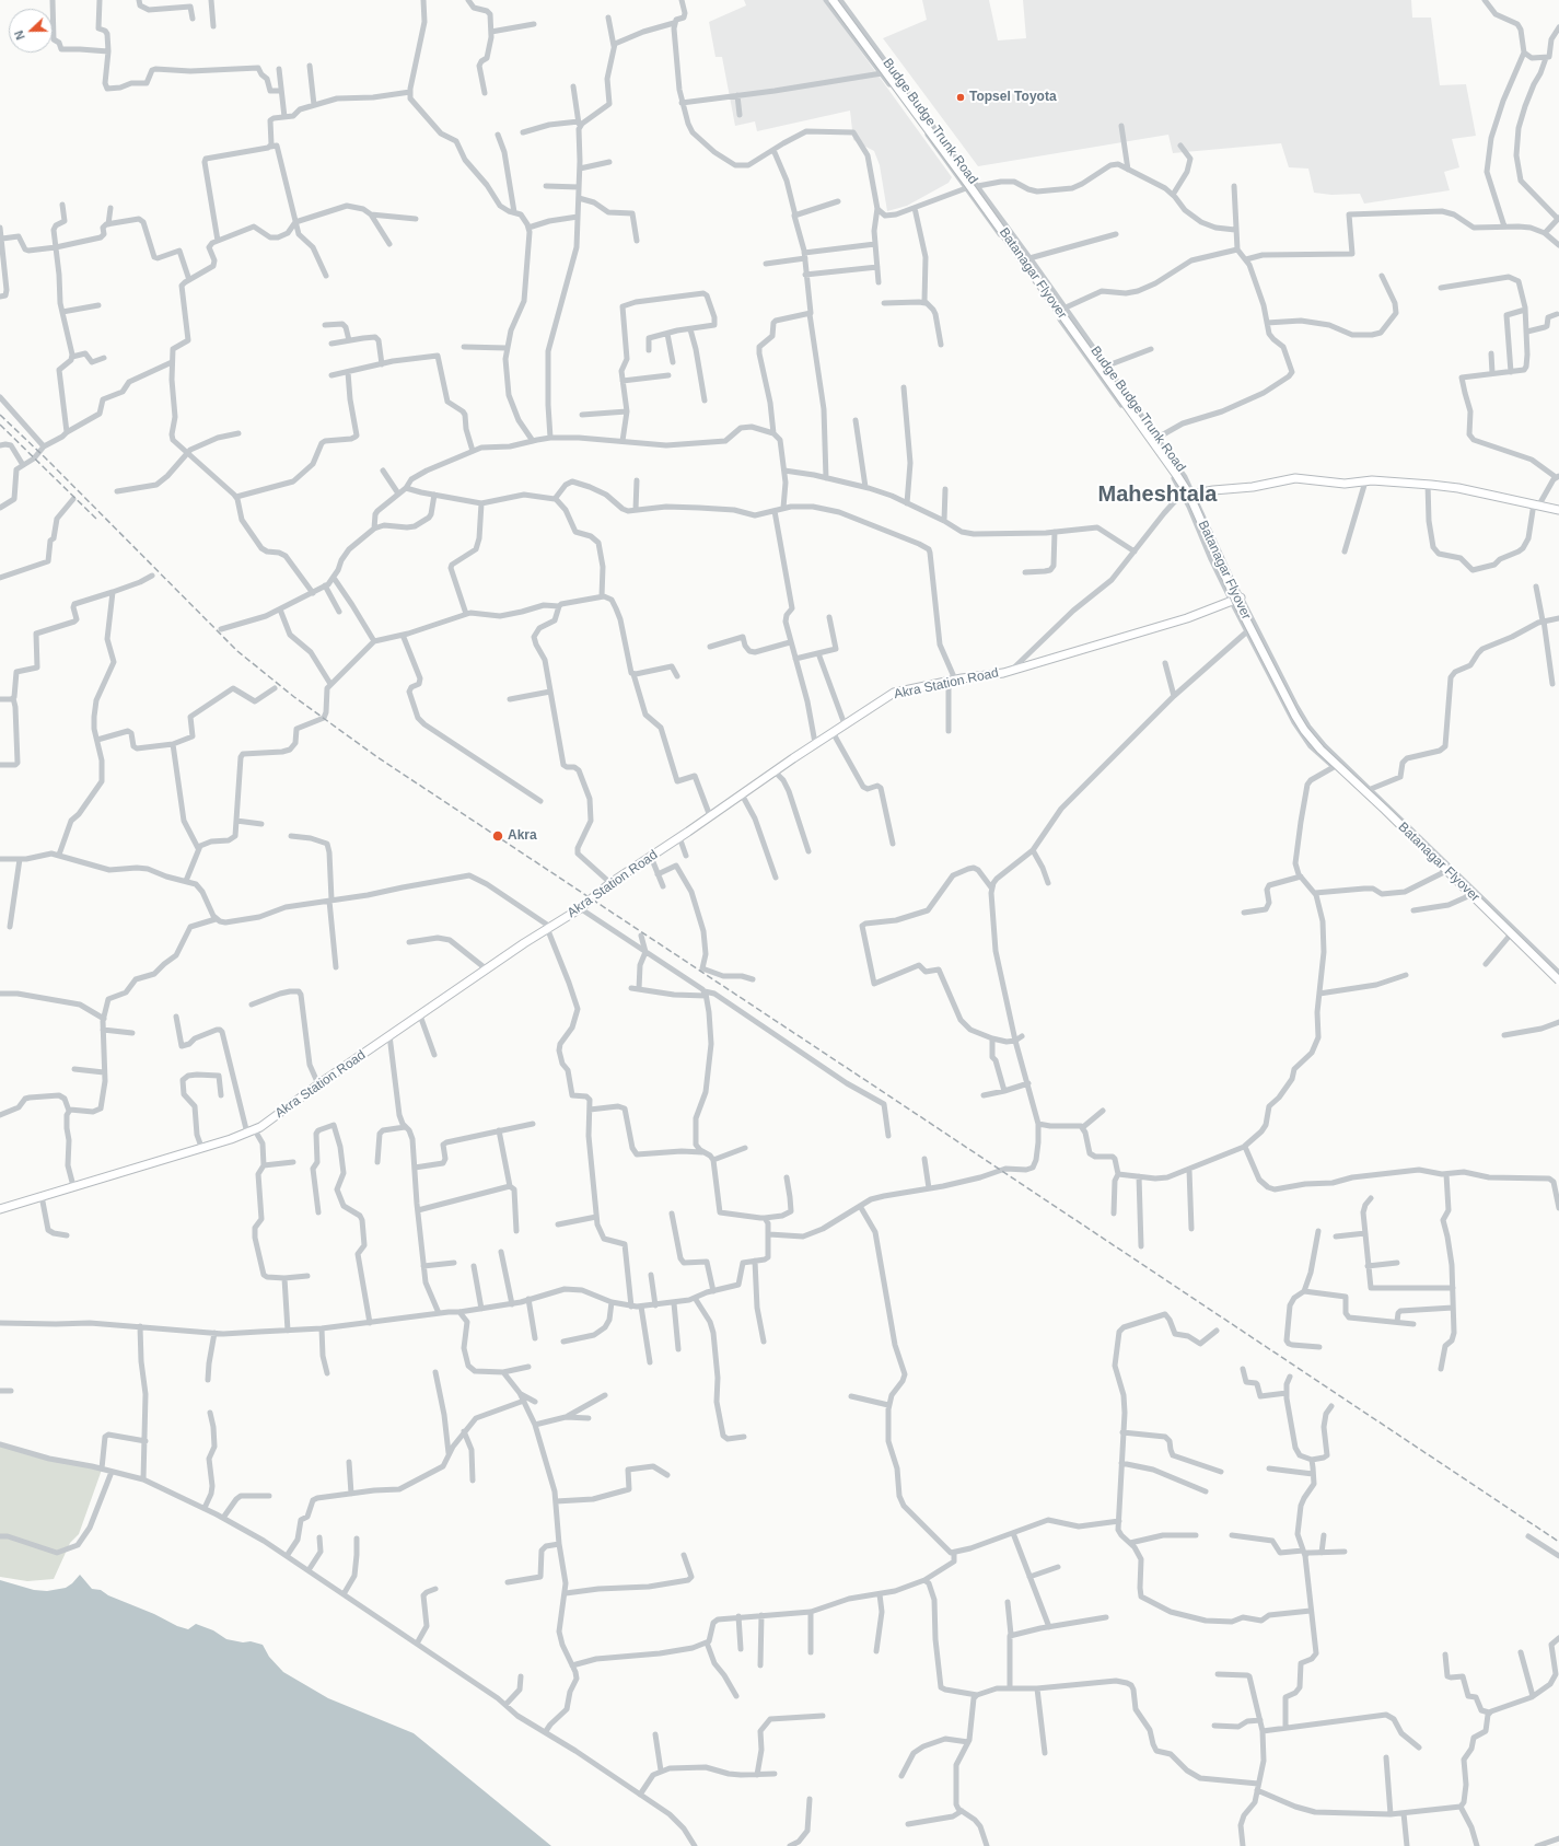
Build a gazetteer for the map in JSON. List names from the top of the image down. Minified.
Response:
{"streets":{"main road":["Batanagar Flyover","Akra Station Road"],"street":["Budge Budge Trunk Road"]},"crossings":[["Budge Budge Trunk Road","Akra Station Road"]],"districts":["Maheshtala"],"places":["Topsel Toyota","Akra"],"north":"left"}
